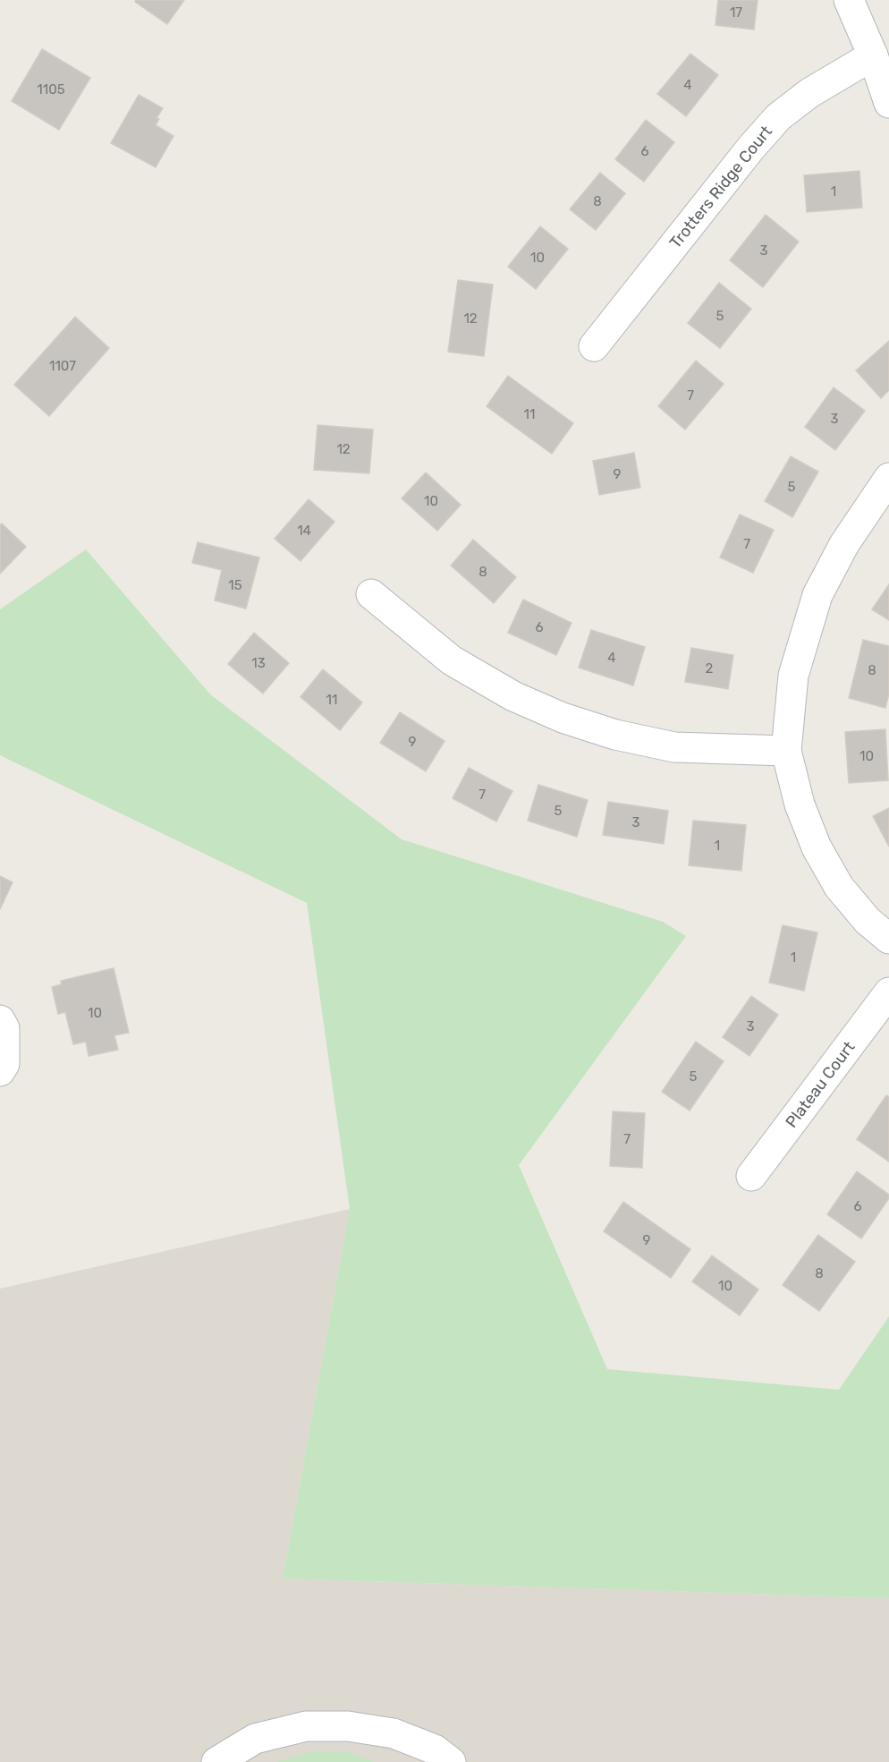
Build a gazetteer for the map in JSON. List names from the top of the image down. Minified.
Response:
{"streets":{"street":["Trotters Ridge Court","Plateau Court"]},"house_numbers":["17","4","1105","6","1","8","3","10","5","12","1107","7","11","3","12","9","5","10","14","7","8","15","6","4","13","2","8","11","9","10","7","5","3","1","1","10","3","5","7","6","9","8","10"]}
